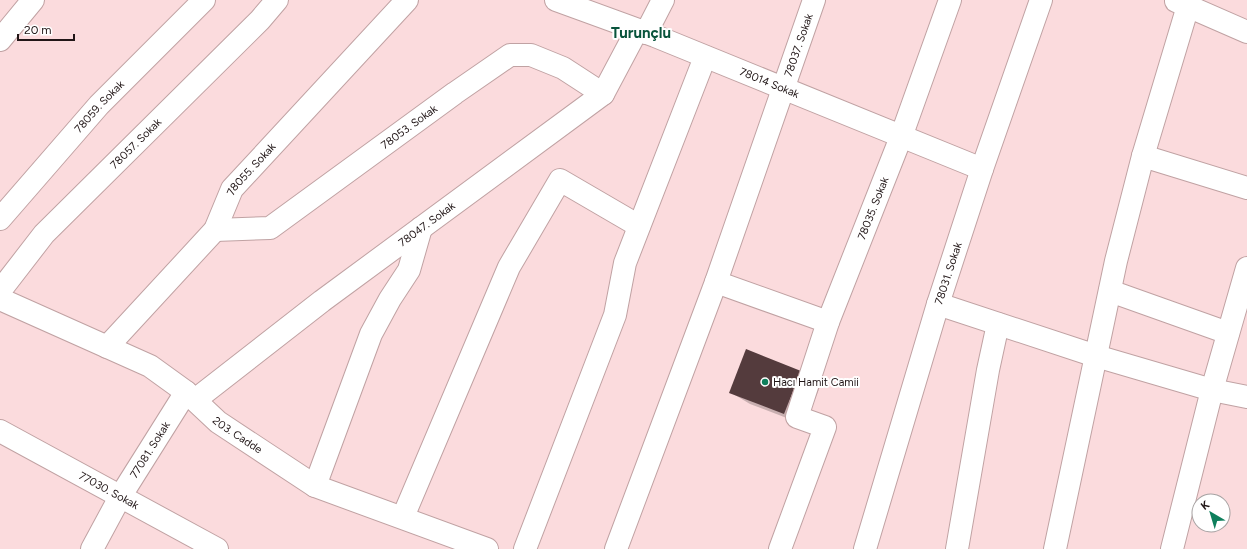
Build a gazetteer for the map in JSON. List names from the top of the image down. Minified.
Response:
{"streets":{"street":["78037. Sokak","78014 Sokak","78059. Sokak","78053. Sokak","78057. Sokak","78055. Sokak","78035. Sokak","78047. Sokak","78031. Sokak","203. Cadde","77081. Sokak","77030. Sokak"]},"crossings":[["78037. Sokak","78014 Sokak"],["78014 Sokak","78035. Sokak"],["78014 Sokak","78047. Sokak"],["78014 Sokak","78031. Sokak"],["78053. Sokak","78055. Sokak"],["78053. Sokak","78047. Sokak"],["78055. Sokak","203. Cadde"],["78047. Sokak","203. Cadde"],["78047. Sokak","77081. Sokak"],["203. Cadde","77081. Sokak"],["77081. Sokak","77030. Sokak"]],"districts":["Turunçlu"],"places":["Hacı Hamit Camii"],"scale_bar":"20 m","north":"top left"}
